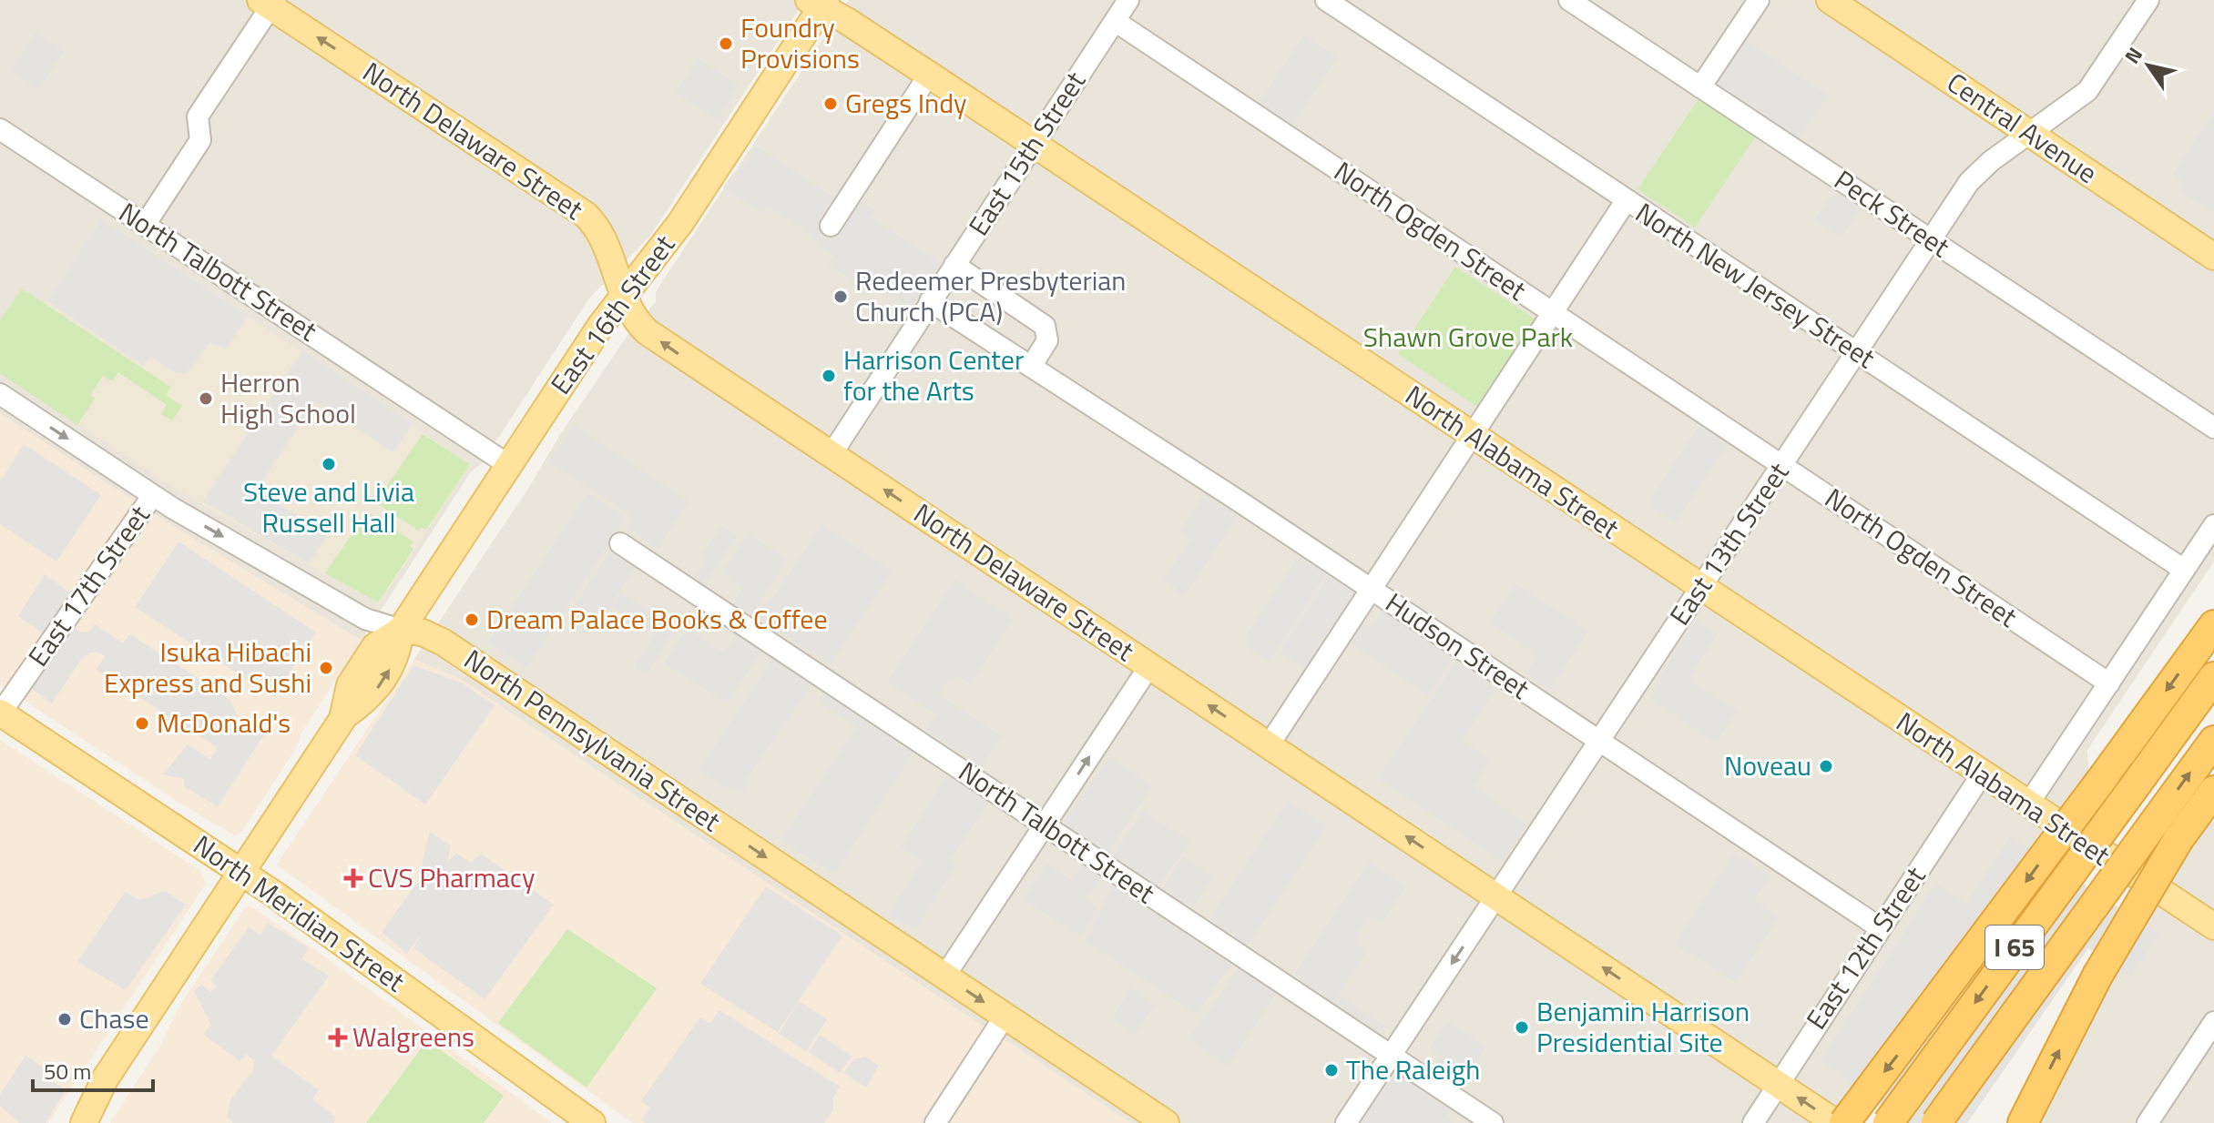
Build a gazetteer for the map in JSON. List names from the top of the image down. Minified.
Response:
{"streets":{"highway":["I 65"],"main road":["Central Avenue","North Delaware Street","East 16th Street","North Alabama Street","North Pennsylvania Street","North Meridian Street"],"street":["East 15th Street","Peck Street","North Ogden Street","North Talbott Street","North New Jersey Street","East 13th Street","East 17th Street","Hudson Street","East 12th Street"]},"crossings":[["Central Avenue","East 13th Street"],["North Delaware Street","East 15th Street"],["North Delaware Street","East 16th Street"],["North Delaware Street","East 13th Street"],["North Delaware Street","East 12th Street"],["East 15th Street","North Ogden Street"],["East 15th Street","North Alabama Street"],["East 15th Street","Hudson Street"],["Peck Street","East 13th Street"],["North Ogden Street","East 13th Street"],["North Talbott Street","East 16th Street"],["North Talbott Street","East 13th Street"],["North New Jersey Street","East 13th Street"],["East 16th Street","North Alabama Street"],["East 16th Street","North Pennsylvania Street"],["East 16th Street","North Meridian Street"],["North Alabama Street","East 13th Street"],["North Alabama Street","East 12th Street"],["East 13th Street","Hudson Street"],["East 17th Street","North Pennsylvania Street"],["East 17th Street","North Meridian Street"],["Hudson Street","East 12th Street"]],"one_way":["North Delaware Street","North Pennsylvania Street"],"parks":["Shawn Grove Park"],"places":{"other":["Foundry Provisions","Gregs Indy","Redeemer Presbyterian Church (PCA)","Harrison Center for the Arts","Herron High School","Steve and Livia Russell Hall","Dream Palace Books & Coffee","Isuka Hibachi Express and Sushi","McDonald's","Noveau","Chase","Benjamin Harrison Presidential Site","The Raleigh"],"health":["CVS Pharmacy","Walgreens"]},"scale_bar":"50 m","north":"top left"}
